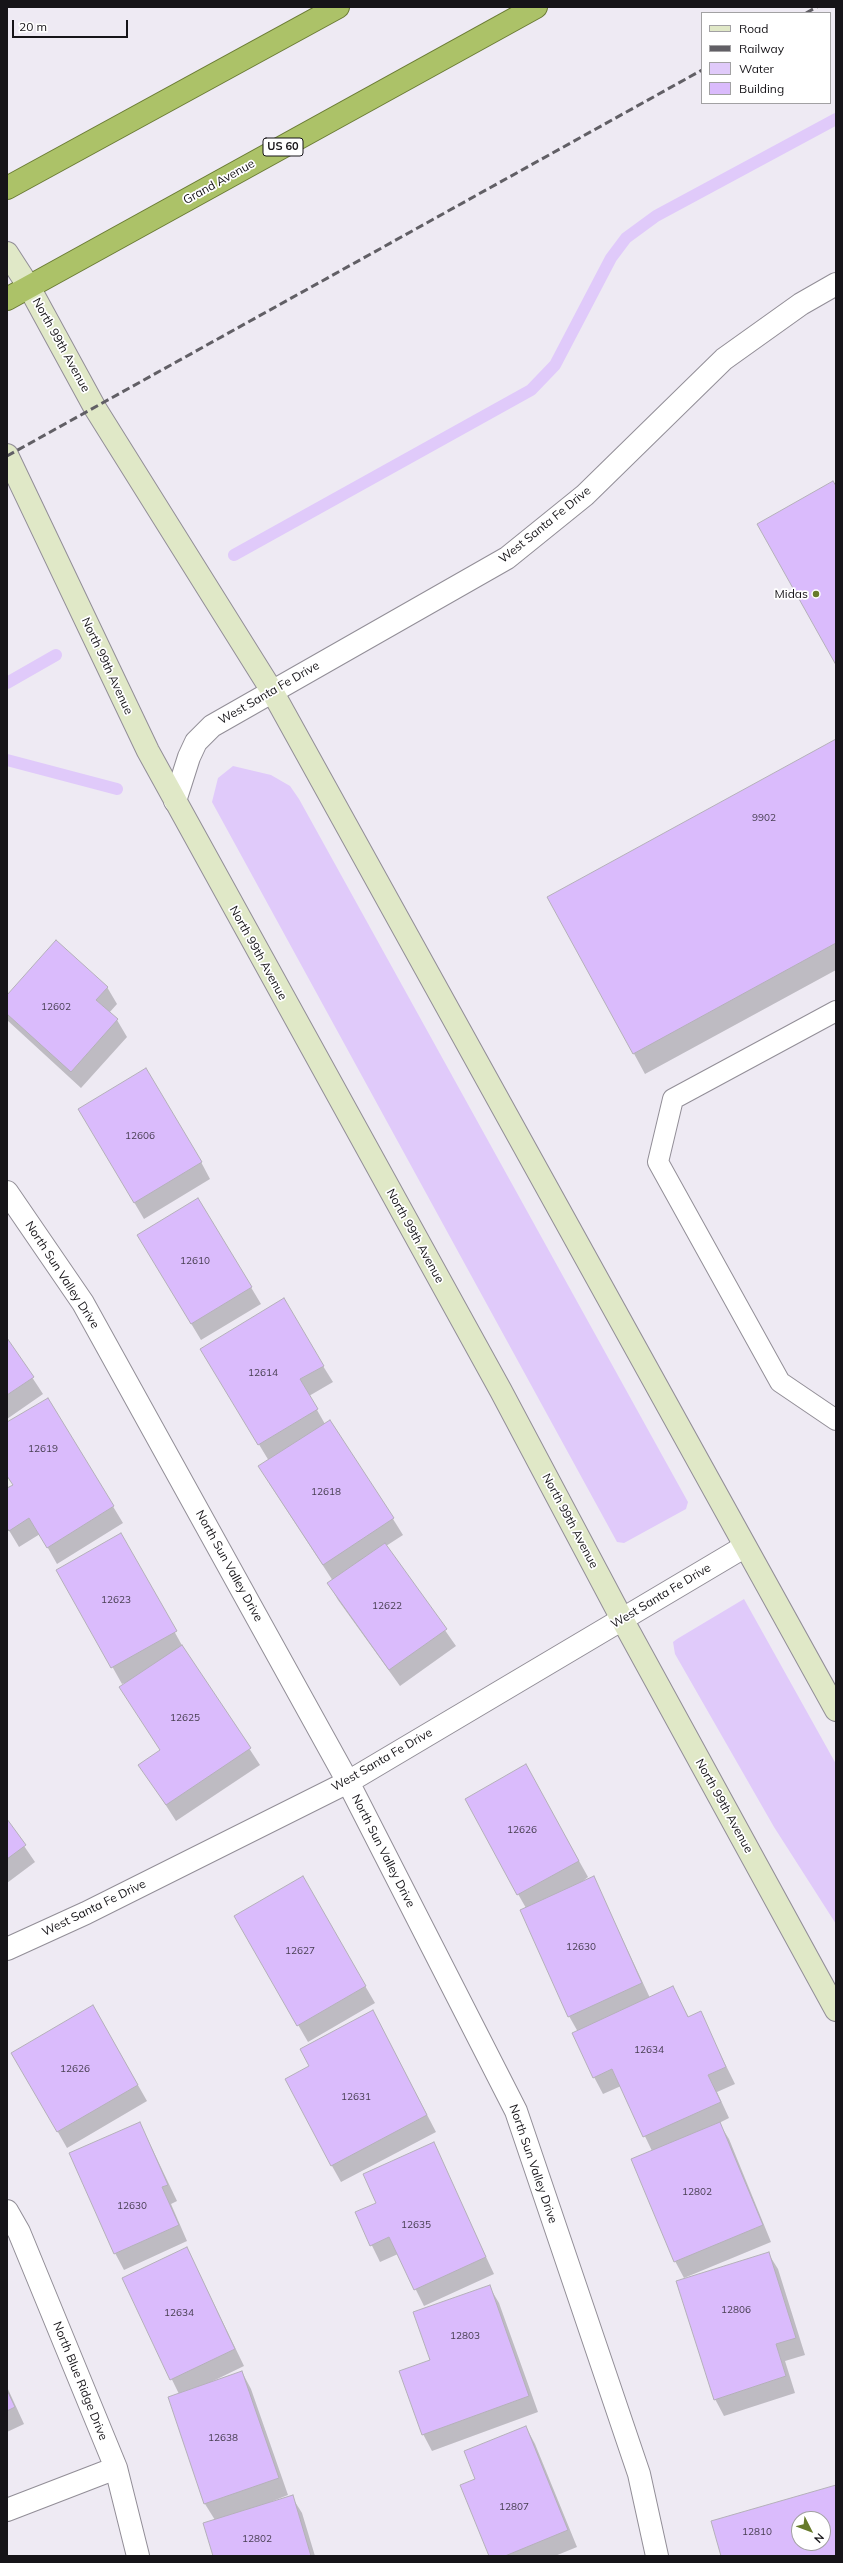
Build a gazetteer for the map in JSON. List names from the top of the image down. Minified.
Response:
{"streets":{"highway":["US 60","Grand Avenue"],"main road":["North 99th Avenue"],"street":["West Santa Fe Drive","North Sun Valley Drive","North Blue Ridge Drive"]},"crossings":[["Grand Avenue","North 99th Avenue"],["North 99th Avenue","West Santa Fe Drive"],["West Santa Fe Drive","North Sun Valley Drive"]],"places":["Midas"],"house_numbers":["9902","12602","12606","12610","12614","12619","12618","12623","12622","12625","12626","12630","12627","12634","12626","12631","12802","12630","12635","12806","12634","12803","12638","12807","12810","12802"],"legend":["Road","Railway","Water","Building"],"scale_bar":"20 m","north":"bottom right"}
